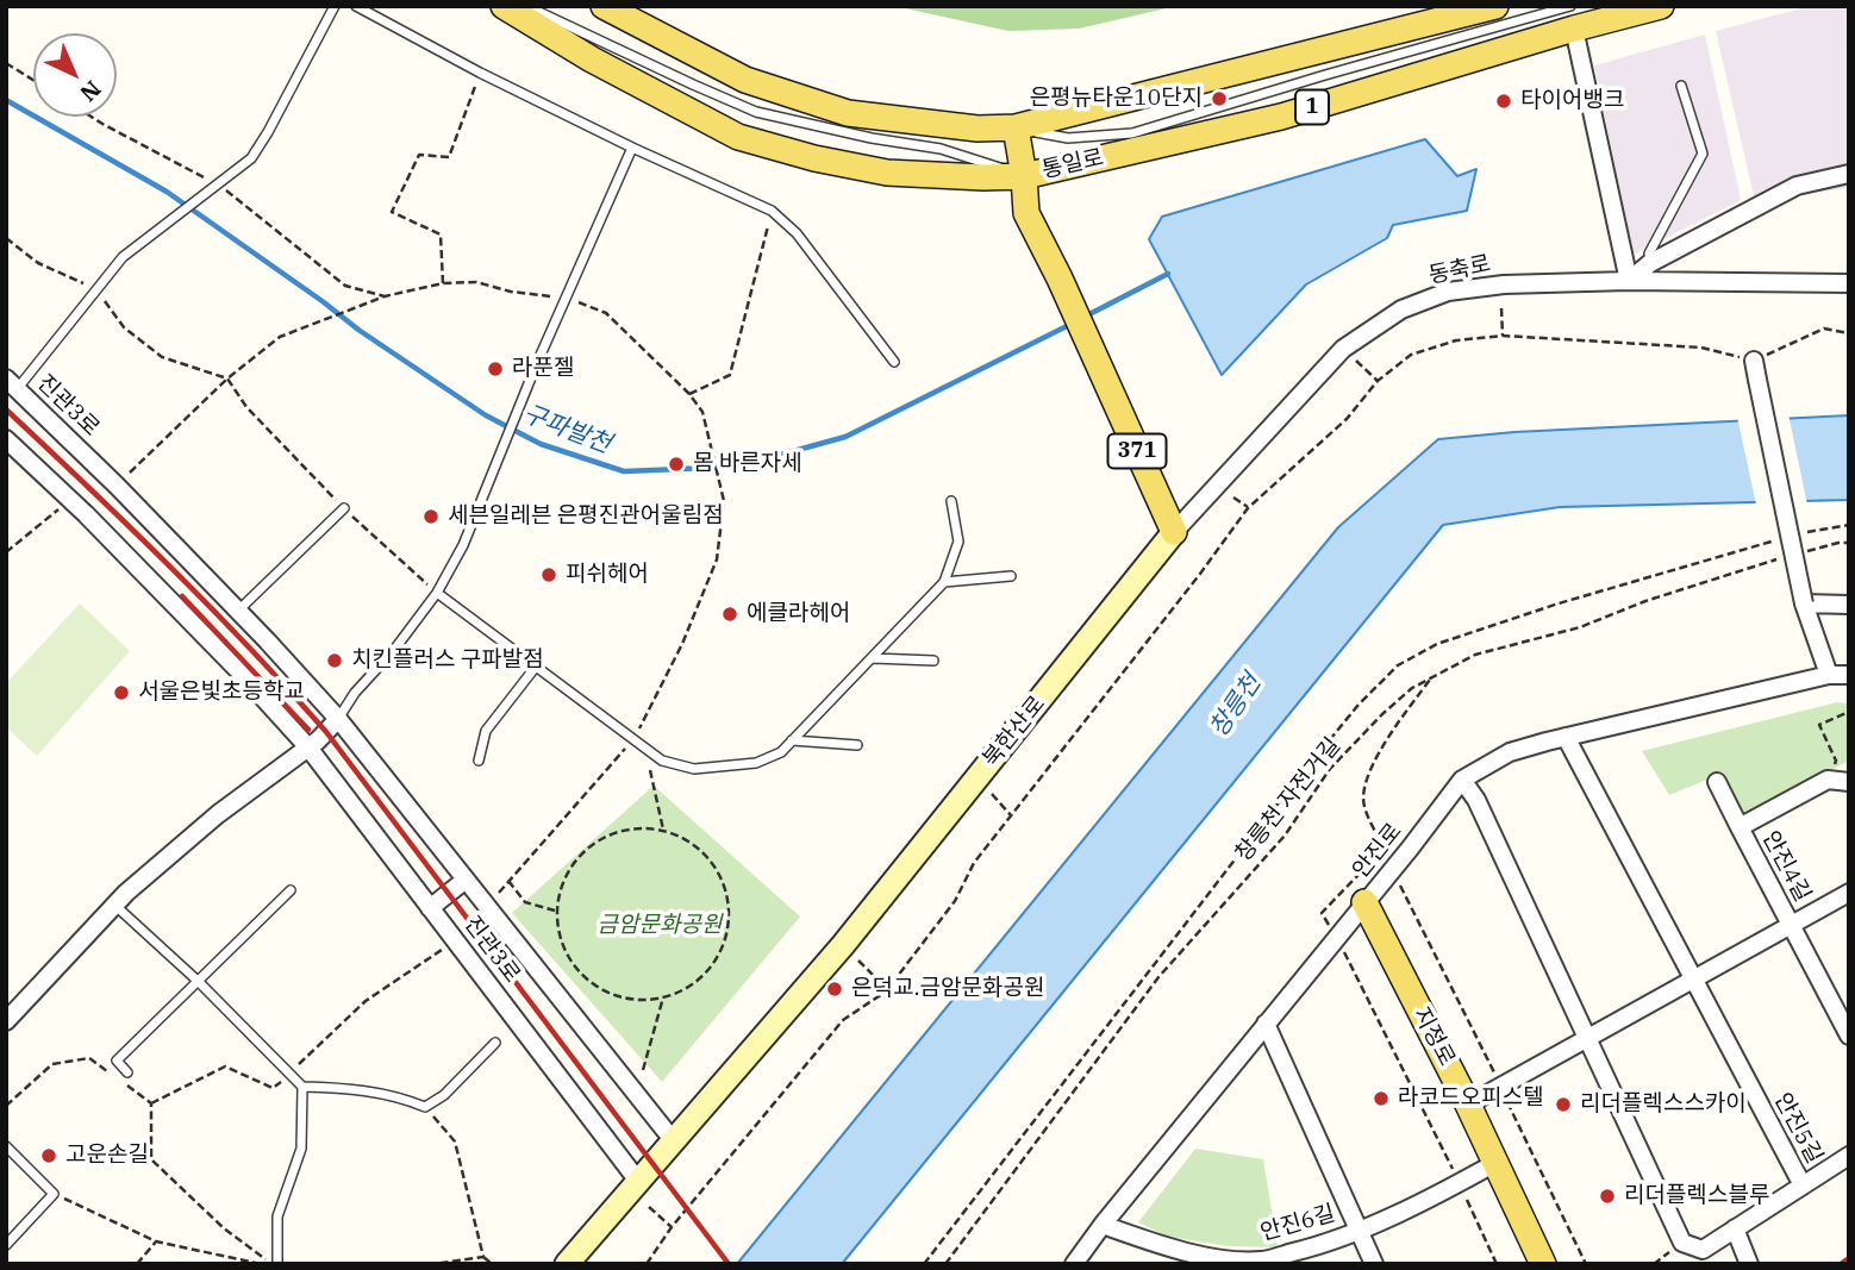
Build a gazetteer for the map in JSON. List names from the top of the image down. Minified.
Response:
{"streets":{"main road":["1","통일로","371","북한산로","지정로"],"street":["동축로","진관3로","안진로","안진4길","안진5길","안진6길"],"path":["창릉천 자전거길"]},"crossings":[["1","371"],["통일로","371"],["동축로","371"],["동축로","북한산로"],["진관3로","북한산로"],["371","북한산로"],["안진로","지정로"],["안진로","안진5길"],["안진로","안진6길"],["지정로","안진6길"]],"water":["구파발천","창릉천"],"parks":["금암문화공원"],"places":["은평뉴타운10단지","타이어뱅크","라푼젤","몸 바른자세","세븐일레븐 은평진관어울림점","피쉬헤어","에클라헤어","치킨플러스 구파발점","서울은빛초등학교","은덕교.금암문화공원","라코드오피스텔","리더플렉스스카이","고운손길","리더플렉스블루"],"north":"bottom right"}
